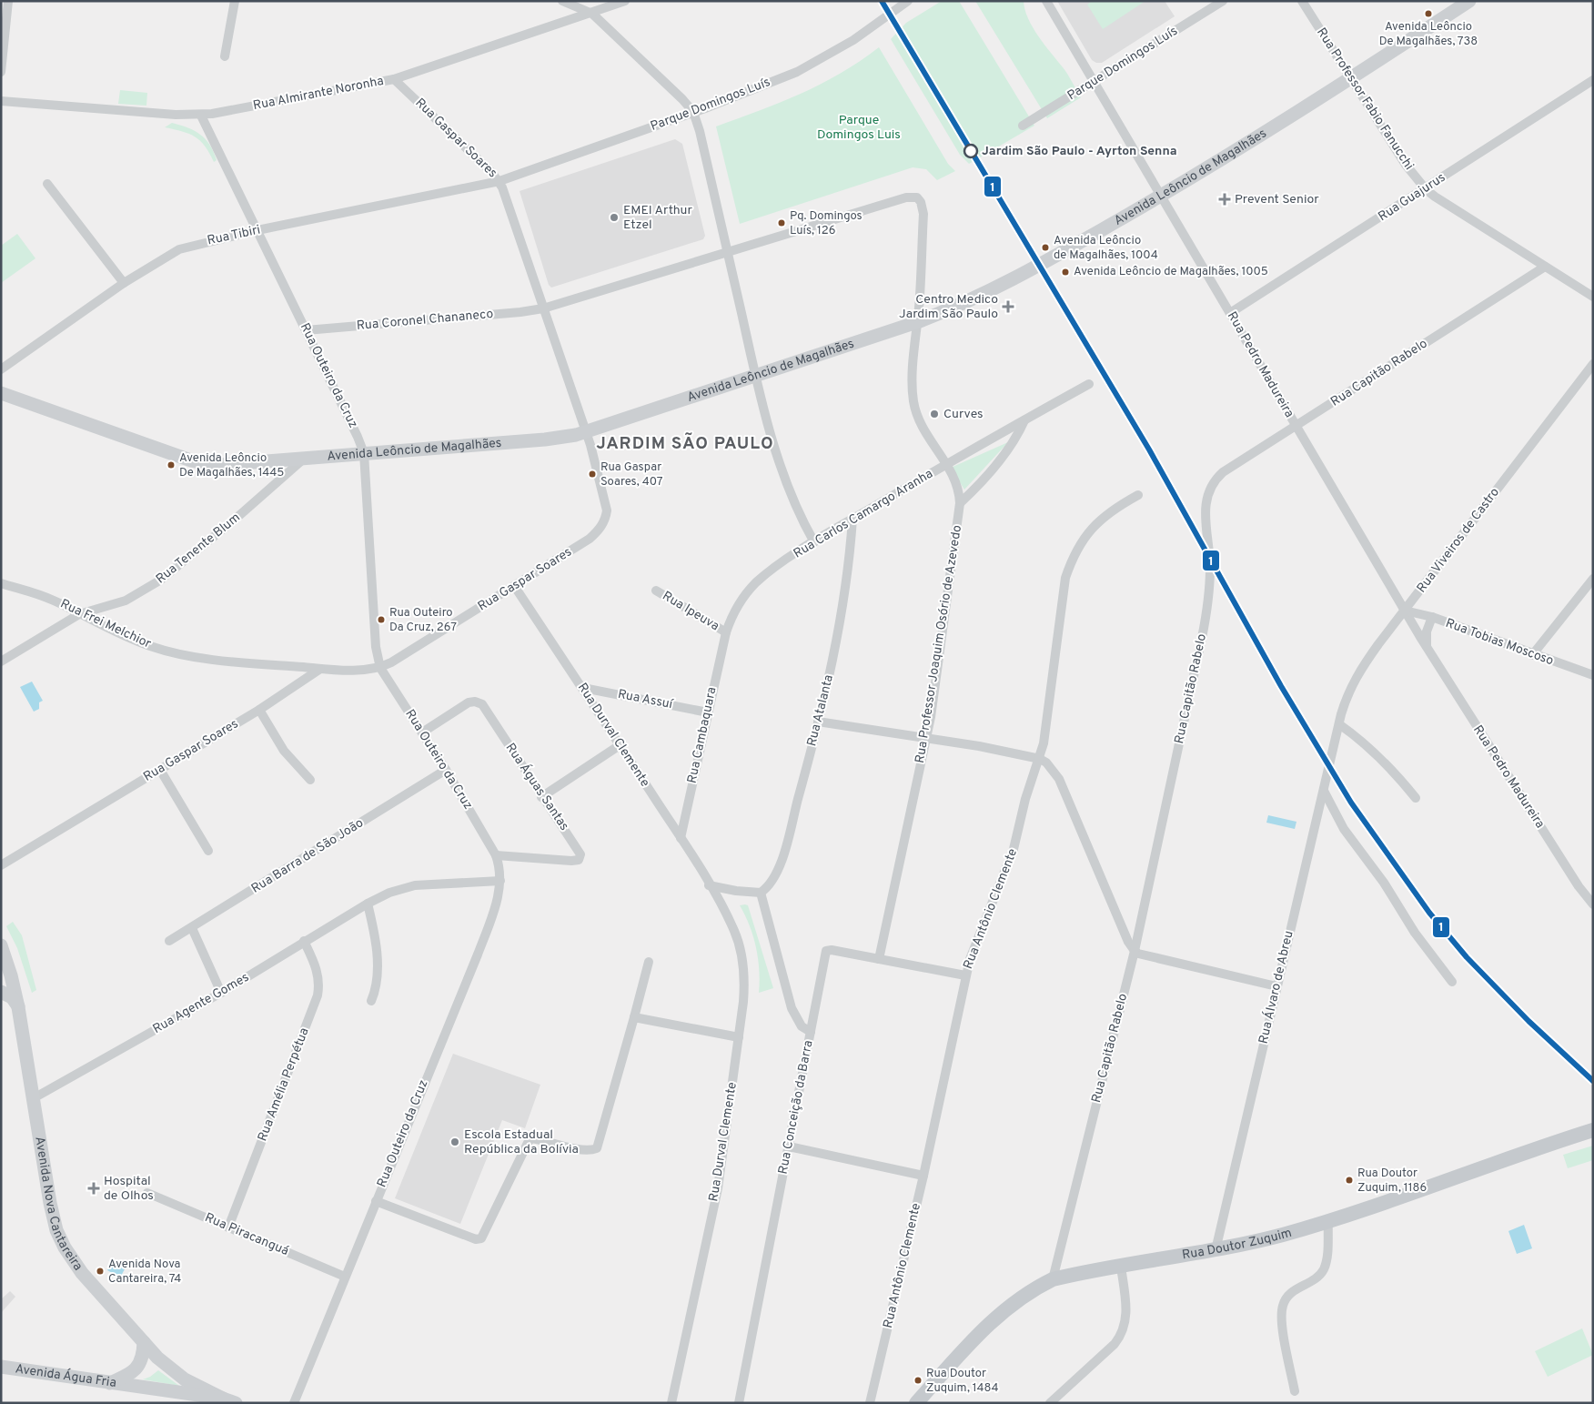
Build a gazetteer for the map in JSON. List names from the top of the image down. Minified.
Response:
{"streets":{"main road":["Avenida Leôncio de Magalhães","Avenida Nova Cantareira","Rua Doutor Zuquim","Avenida Água Fria"],"street":["Parque Domingos Luís","Rua Almirante Noronha","Rua Professor Fabio Fanucchi","Rua Gaspar Soares","Rua Guajurus","Rua Tibiri","Rua Coronel Chananeco","Rua Pedro Madureira","Rua Capitão Rabelo","Rua Outeiro da Cruz","Rua Carlos Camargo Aranha","Rua Viveiros de Castro","Rua Tenente Blum","Rua Ipeuva","Rua Frei Melchior","Rua Tobias Moscoso","Rua Professor Joaquim Osório de Azevedo","Rua Assuí","Rua Atalanta","Rua Durval Clemente","Rua Cambaquara","Rua Águas Santas","Rua Barra de São João","Rua Antônio Clemente","Rua Álvaro de Abreu","Rua Agente Gomes","Rua Amélia Perpétua","Rua Conceição da Barra","Rua Piracanguá"]},"crossings":[["Parque Domingos Luís","Rua Gaspar Soares"],["Parque Domingos Luís","Rua Tibiri"],["Parque Domingos Luís","Rua Pedro Madureira"],["Rua Almirante Noronha","Rua Gaspar Soares"],["Rua Almirante Noronha","Rua Outeiro da Cruz"],["Rua Professor Fabio Fanucchi","Avenida Leôncio de Magalhães"],["Rua Professor Fabio Fanucchi","Rua Guajurus"],["Rua Professor Fabio Fanucchi","Rua Capitão Rabelo"],["Rua Gaspar Soares","Avenida Leôncio de Magalhães"],["Rua Gaspar Soares","Rua Tibiri"],["Rua Gaspar Soares","Rua Coronel Chananeco"],["Rua Gaspar Soares","Rua Outeiro da Cruz"],["Rua Gaspar Soares","Rua Frei Melchior"],["Rua Gaspar Soares","Rua Durval Clemente"],["Avenida Leôncio de Magalhães","Rua Pedro Madureira"],["Avenida Leôncio de Magalhães","Rua Outeiro da Cruz"],["Avenida Leôncio de Magalhães","Rua Tenente Blum"],["Avenida Leôncio de Magalhães","Rua Professor Joaquim Osório de Azevedo"],["Rua Guajurus","Rua Pedro Madureira"],["Rua Tibiri","Rua Outeiro da Cruz"],["Rua Coronel Chananeco","Rua Outeiro da Cruz"],["Rua Pedro Madureira","Rua Capitão Rabelo"],["Rua Pedro Madureira","Rua Viveiros de Castro"],["Rua Pedro Madureira","Rua Tobias Moscoso"],["Rua Capitão Rabelo","Rua Doutor Zuquim"],["Rua Outeiro da Cruz","Rua Águas Santas"],["Rua Outeiro da Cruz","Rua Barra de São João"],["Rua Outeiro da Cruz","Rua Agente Gomes"],["Rua Outeiro da Cruz","Rua Piracanguá"],["Rua Carlos Camargo Aranha","Rua Ipeuva"],["Rua Carlos Camargo Aranha","Rua Professor Joaquim Osório de Azevedo"],["Rua Carlos Camargo Aranha","Rua Atalanta"],["Rua Carlos Camargo Aranha","Rua Cambaquara"],["Rua Viveiros de Castro","Rua Tobias Moscoso"],["Rua Viveiros de Castro","Rua Álvaro de Abreu"],["Rua Tenente Blum","Rua Frei Melchior"],["Rua Ipeuva","Rua Cambaquara"],["Rua Professor Joaquim Osório de Azevedo","Rua Conceição da Barra"],["Rua Assuí","Rua Durval Clemente"],["Rua Assuí","Rua Cambaquara"],["Rua Durval Clemente","Rua Cambaquara"],["Rua Antônio Clemente","Rua Conceição da Barra"],["Rua Álvaro de Abreu","Rua Doutor Zuquim"],["Rua Agente Gomes","Rua Amélia Perpétua"],["Rua Agente Gomes","Avenida Nova Cantareira"],["Rua Amélia Perpétua","Rua Piracanguá"],["Avenida Nova Cantareira","Avenida Água Fria"]],"districts":["JARDIM SÃO PAULO"],"parks":["Parque Domingos Luis"],"places":{"other":["Avenida Leôncio De Magalhães, 738","Jardim São Paulo - Ayrton Senna","EMEI Arthur Etzel","Pq. Domingos Luís, 126","Avenida Leôncio de Magalhães, 1004","Avenida Leôncio de Magalhães, 1005","Curves","Avenida Leôncio De Magalhães, 1445","Rua Gaspar Soares, 407","Rua Outeiro Da Cruz, 267","Escola Estadual República da Bolívia","Rua Doutor Zuquim, 1186","Avenida Nova Cantareira, 74","Rua Doutor Zuquim, 1484"],"health":["Prevent Senior","Centro Medico Jardim São Paulo","Hospital de Olhos"]},"lines":["transit line 1"]}
